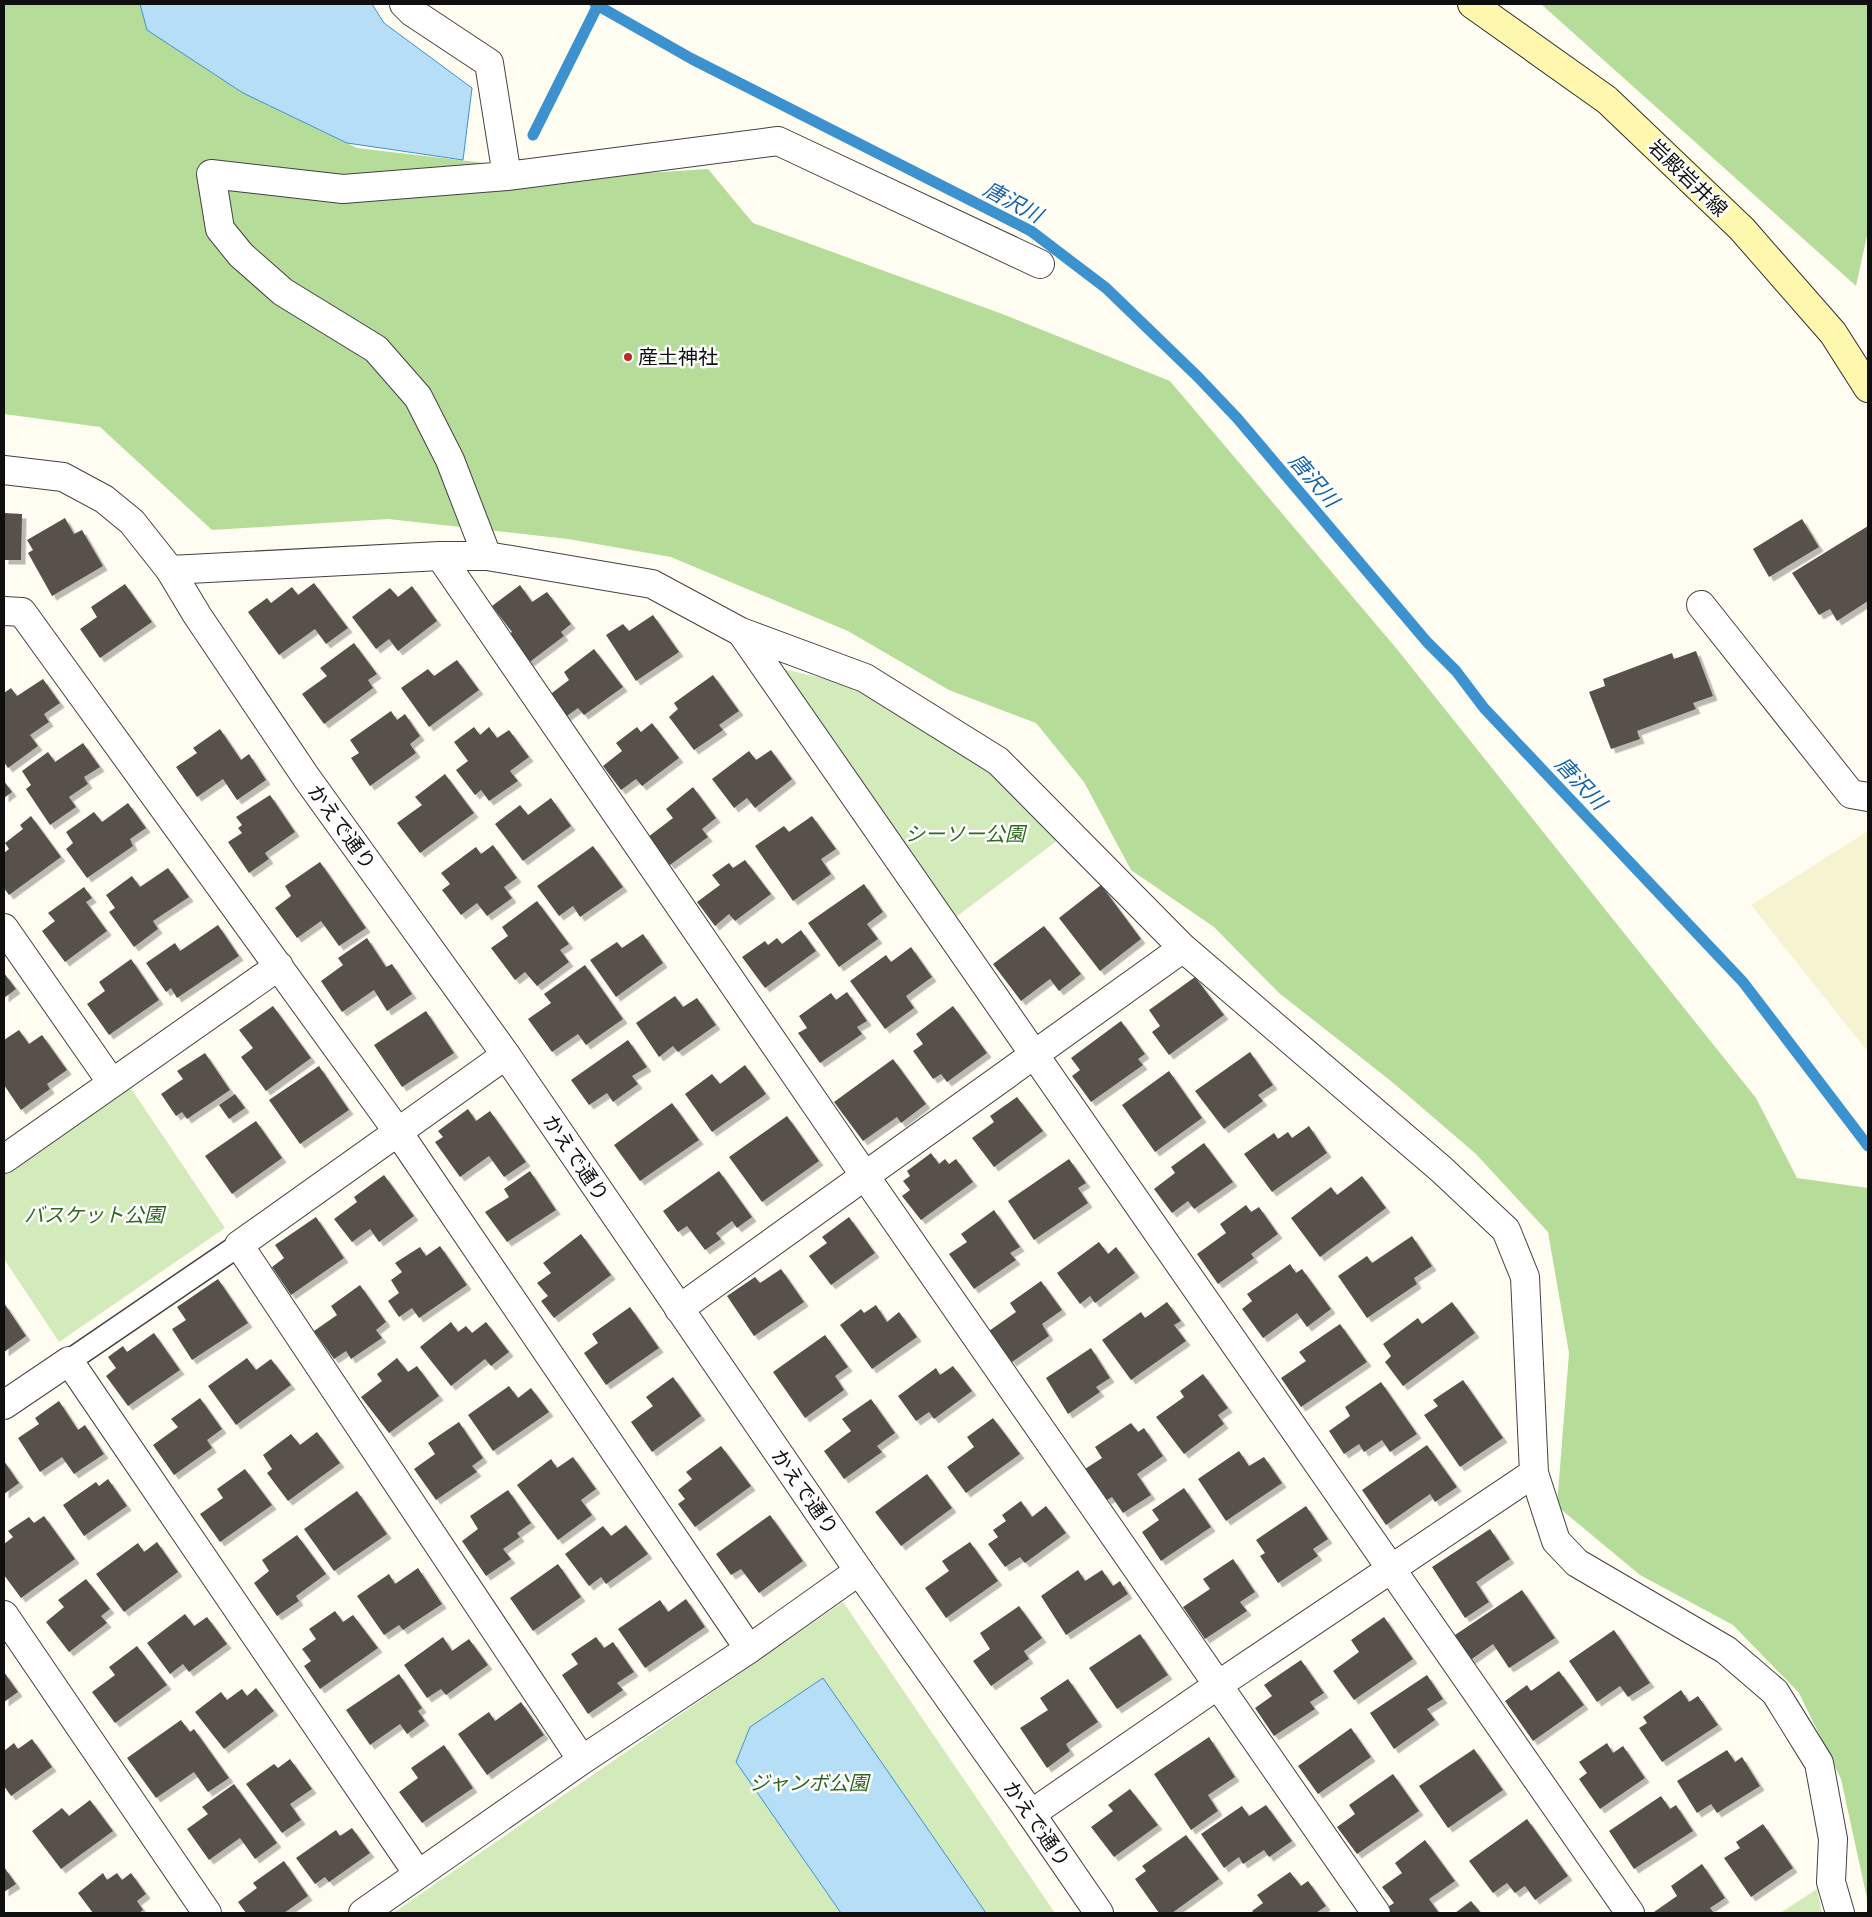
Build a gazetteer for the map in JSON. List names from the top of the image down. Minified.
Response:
{"streets":{"main road":["岩殿岩井線"],"street":["かえで通り"]},"water":["唐沢川"],"parks":["シーソー公園","バスケット公園","ジャンボ公園"],"places":["産土神社"]}
